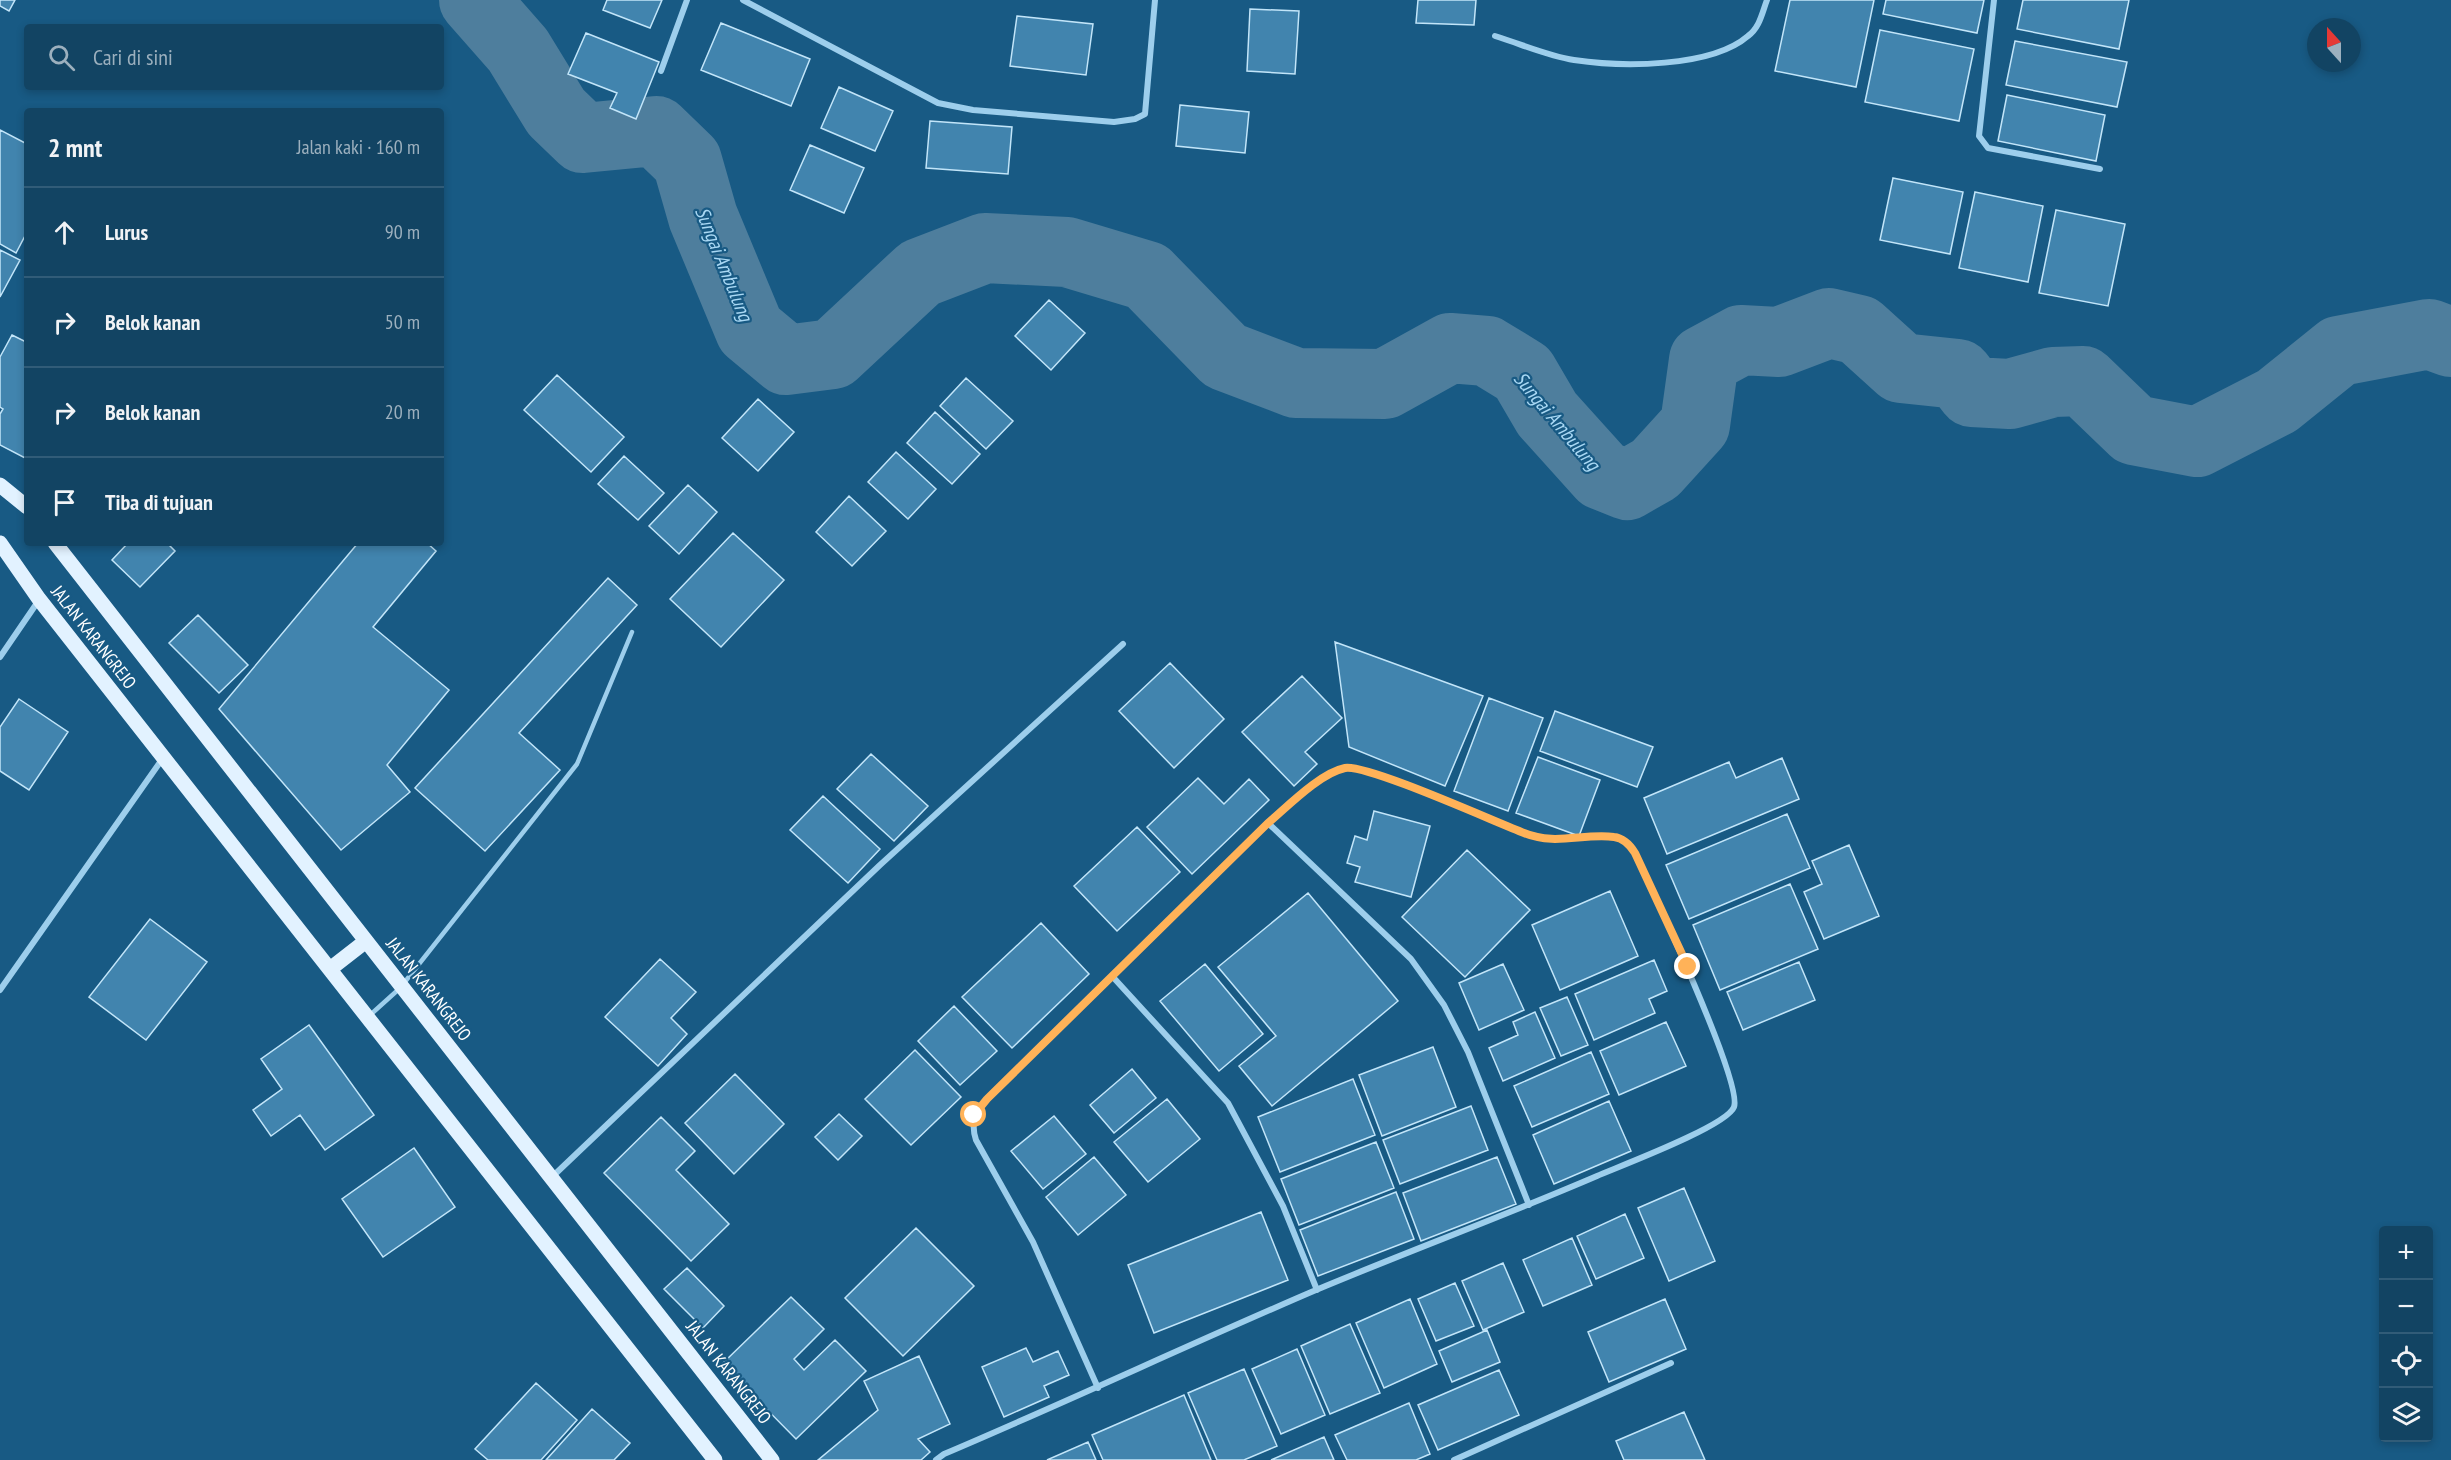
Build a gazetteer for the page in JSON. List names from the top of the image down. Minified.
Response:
{"streets":{"main road":["JALAN KARANGREJO"]},"water":["Sungai Ambulung"],"north":"top","page":{"search":"Cari di sini","heading":["2 mnt","Jalan kaki · 160 m"],"list":[["Lurus","90 m"],["Belok kanan","50 m"],["Belok kanan","20 m"],"Tiba di tujuan"],"map_buttons":["+","−"]}}
